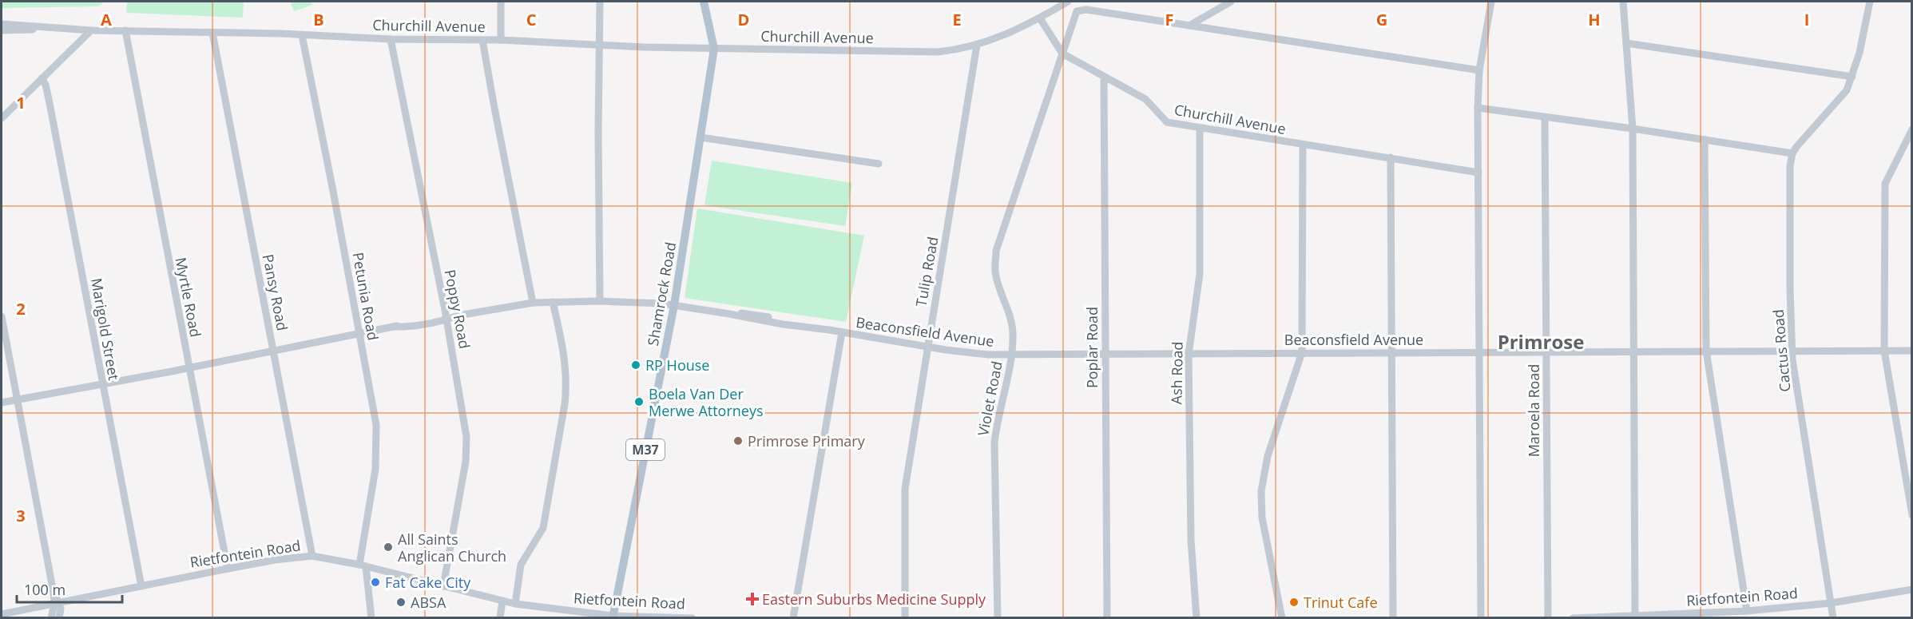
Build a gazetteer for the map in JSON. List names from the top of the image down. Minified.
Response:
{"streets":{"main road":["Shamrock Road","M37"],"street":["Churchill Avenue","Tulip Road","Pansy Road","Petunia Road","Myrtle Road","Poppy Road","Marigold Street","Beaconsfield Avenue","Poplar Road","Cactus Road","Ash Road","Violet Road","Maroela Road","Rietfontein Road"]},"crossings":[["Churchill Avenue","Tulip Road"],["Churchill Avenue","Pansy Road"],["Churchill Avenue","Shamrock Road"],["Churchill Avenue","Petunia Road"],["Churchill Avenue","Myrtle Road"],["Churchill Avenue","Poppy Road"],["Churchill Avenue","Poplar Road"],["Churchill Avenue","Ash Road"],["Churchill Avenue","Violet Road"],["Tulip Road","Beaconsfield Avenue"],["Pansy Road","Beaconsfield Avenue"],["Pansy Road","Rietfontein Road"],["Shamrock Road","Beaconsfield Avenue"],["Shamrock Road","Rietfontein Road"],["Petunia Road","Beaconsfield Avenue"],["Petunia Road","Rietfontein Road"],["Myrtle Road","Beaconsfield Avenue"],["Myrtle Road","Rietfontein Road"],["Poppy Road","Beaconsfield Avenue"],["Poppy Road","Rietfontein Road"],["Marigold Street","Beaconsfield Avenue"],["Marigold Street","Rietfontein Road"],["Beaconsfield Avenue","Poplar Road"],["Beaconsfield Avenue","Cactus Road"],["Beaconsfield Avenue","Ash Road"],["Beaconsfield Avenue","Violet Road"],["Beaconsfield Avenue","Maroela Road"],["Cactus Road","Rietfontein Road"]],"districts":["Primrose"],"places":{"other":["RP House","Boela Van Der Merwe Attorneys","Primrose Primary","All Saints Anglican Church","Fat Cake City","ABSA","Trinut Cafe"],"health":["Eastern Suburbs Medicine Supply"]},"scale_bar":"100 m","grid":{"columns":["A","B","C","D","E","F","G","H","I"],"rows":["1","2","3"]}}
